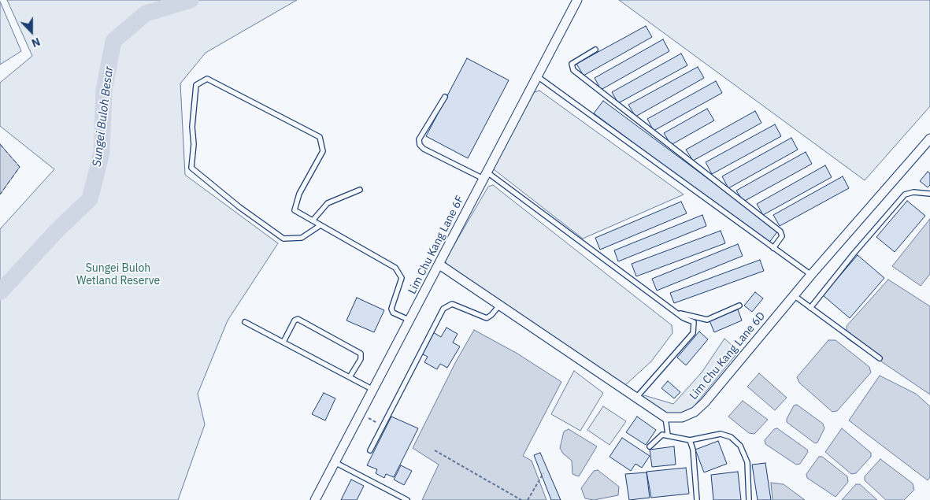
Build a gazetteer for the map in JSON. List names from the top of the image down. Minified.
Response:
{"streets":{"street":["Lim Chu Kang Lane 6F","Lim Chu Kang Lane 6D"]},"water":["Sungei Buloh Besar"],"parks":["Sungei Buloh Wetland Reserve"],"north":"bottom"}
